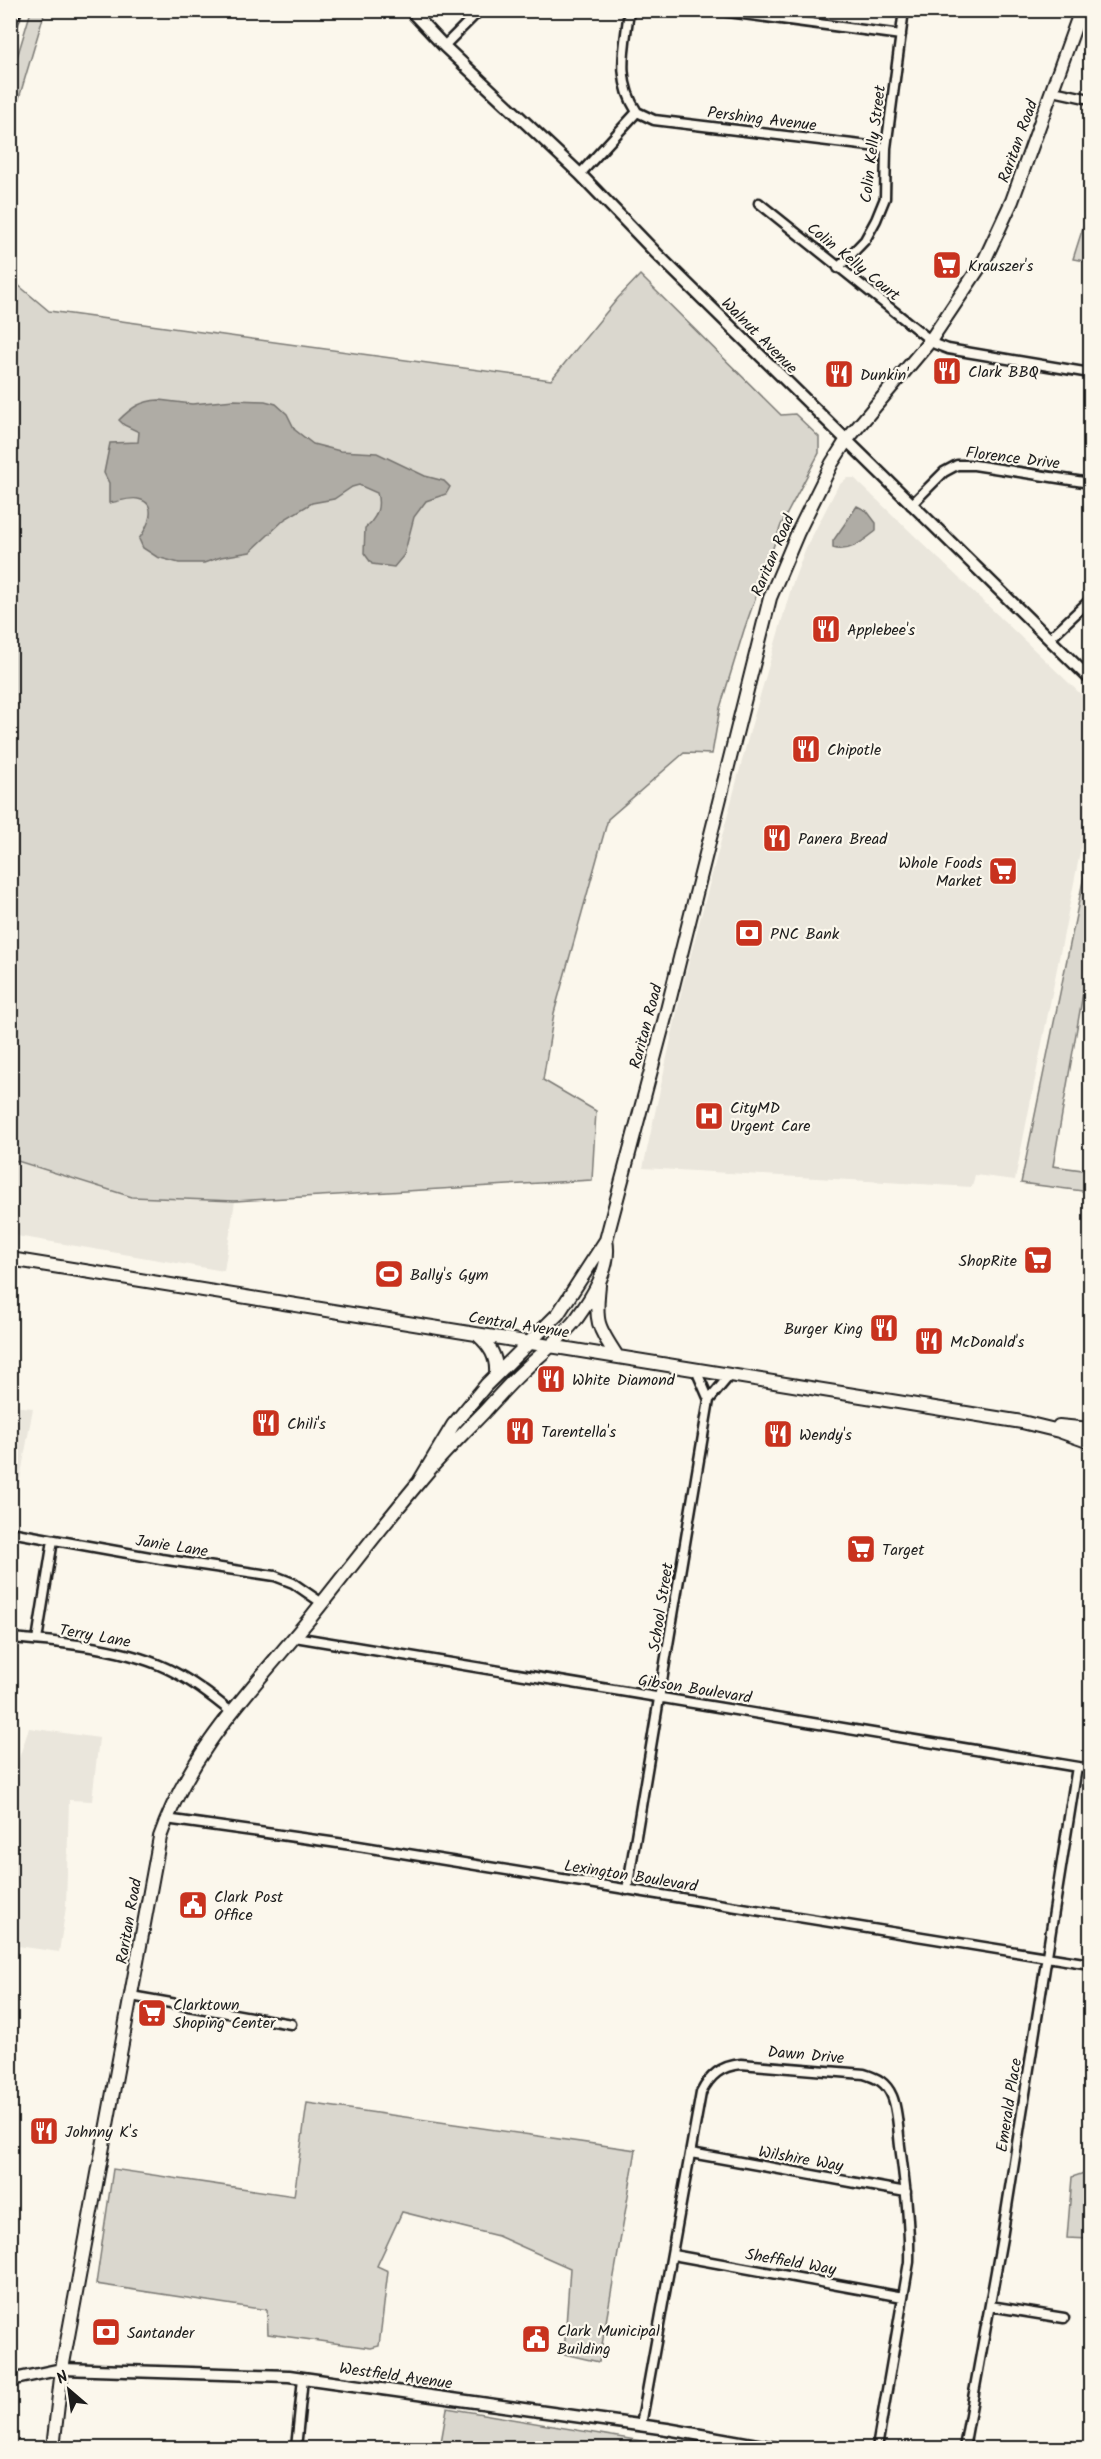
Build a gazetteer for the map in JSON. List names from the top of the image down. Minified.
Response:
{"streets":{"main road":["Raritan Road","Central Avenue"],"street":["Pershing Avenue","Colin Kelly Street","Colin Kelly Court","Walnut Avenue","Florence Drive","Janie Lane","School Street","Terry Lane","Gibson Boulevard","Lexington Boulevard","Dawn Drive","Emerald Place","Wilshire Way","Sheffield Way","Westfield Avenue"]},"crossings":[["Pershing Avenue","Colin Kelly Street"],["Raritan Road","Colin Kelly Court"],["Raritan Road","Walnut Avenue"],["Raritan Road","Central Avenue"],["Raritan Road","Janie Lane"],["Raritan Road","Terry Lane"],["Raritan Road","Gibson Boulevard"],["Raritan Road","Lexington Boulevard"],["Raritan Road","Westfield Avenue"],["Colin Kelly Street","Colin Kelly Court"],["Walnut Avenue","Florence Drive"],["School Street","Gibson Boulevard"],["School Street","Lexington Boulevard"],["Gibson Boulevard","Emerald Place"],["Lexington Boulevard","Emerald Place"],["Dawn Drive","Wilshire Way"],["Dawn Drive","Sheffield Way"],["Dawn Drive","Westfield Avenue"]],"places":{"supermarket":["Krauszer's","Whole Foods Market","ShopRite","Target","Clarktown Shoping Center"],"restaurant":["Clark BBQ","Dunkin'","Applebee's","Chipotle","Panera Bread","Burger King","McDonald's","White Diamond","Chili's","Tarentella's","Wendy's","Johnny K's"],"bank":["PNC Bank","Santander"],"hospital":["CityMD Urgent Care"],"sports":["Bally's Gym"],"public building":["Clark Post Office","Clark Municipal Building"]},"north":"top left"}
